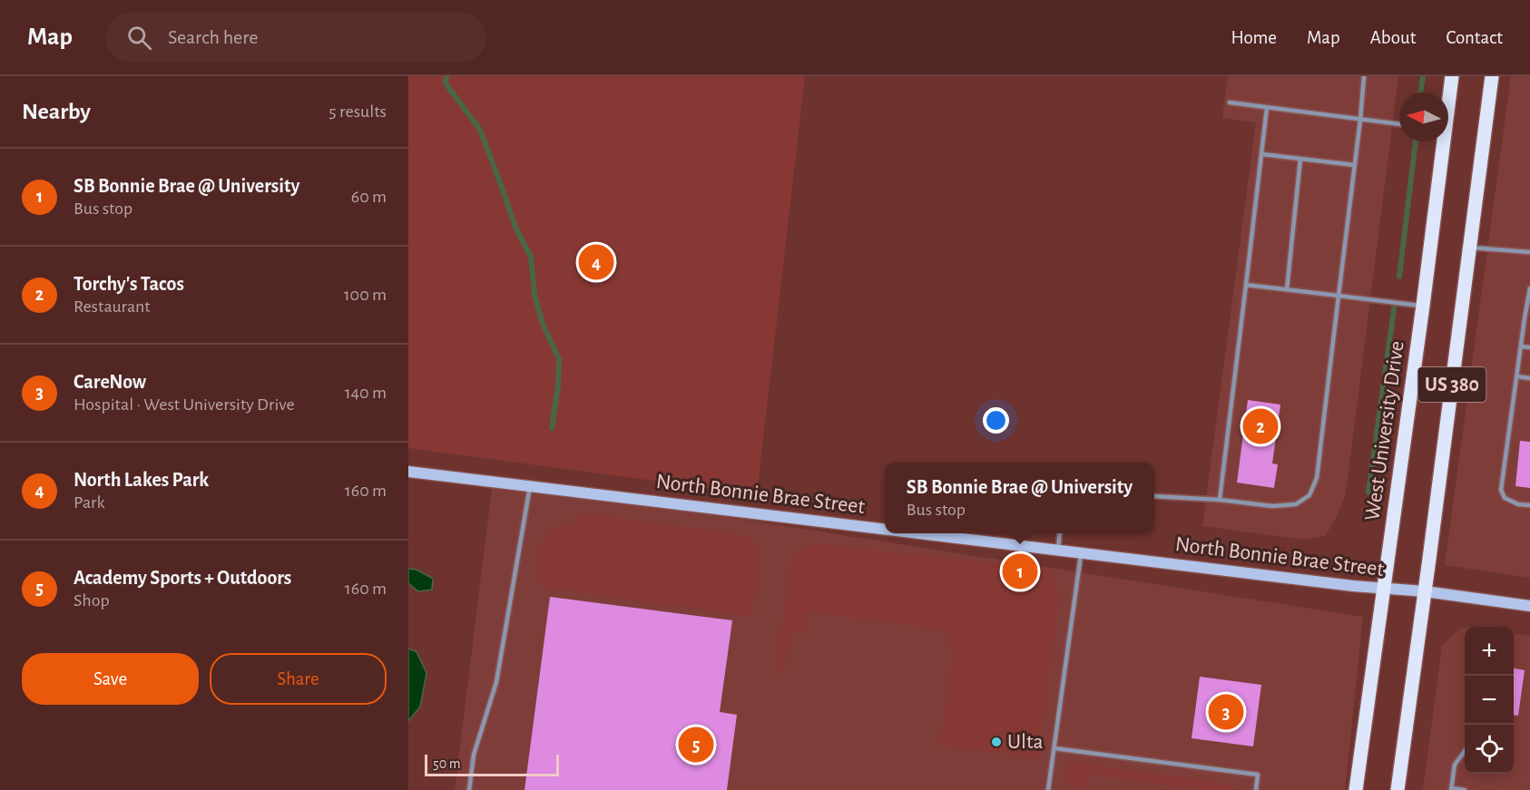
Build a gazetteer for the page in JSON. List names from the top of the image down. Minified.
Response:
{"streets":{"main road":["US 380","West University Drive","North Bonnie Brae Street"]},"crossings":[["US 380","North Bonnie Brae Street"],["West University Drive","North Bonnie Brae Street"]],"places":["Ulta"],"scale_bar":"50 m","north":"left","page":{"header":"Map","search":"Search here","nav":["Home","Map","About","Contact"],"heading":["Nearby","5 results"],"list":[{"mark":"1","name":"SB Bonnie Brae @ University","note":"Bus stop","value":"60 m"},{"mark":"2","name":"Torchy's Tacos","note":"Restaurant","value":"100 m"},{"mark":"3","name":"CareNow","note":"Hospital · West University Drive","value":"140 m"},{"mark":"4","name":"North Lakes Park","note":"Park","value":"160 m"},{"mark":"5","name":"Academy Sports + Outdoors","note":"Shop","value":"160 m"}],"pins":["4","2","1","3","5"],"popup":["SB Bonnie Brae @ University","Bus stop"],"map_buttons":["+","−"],"buttons":["Save","Share"],"scale":"50 m"}}
